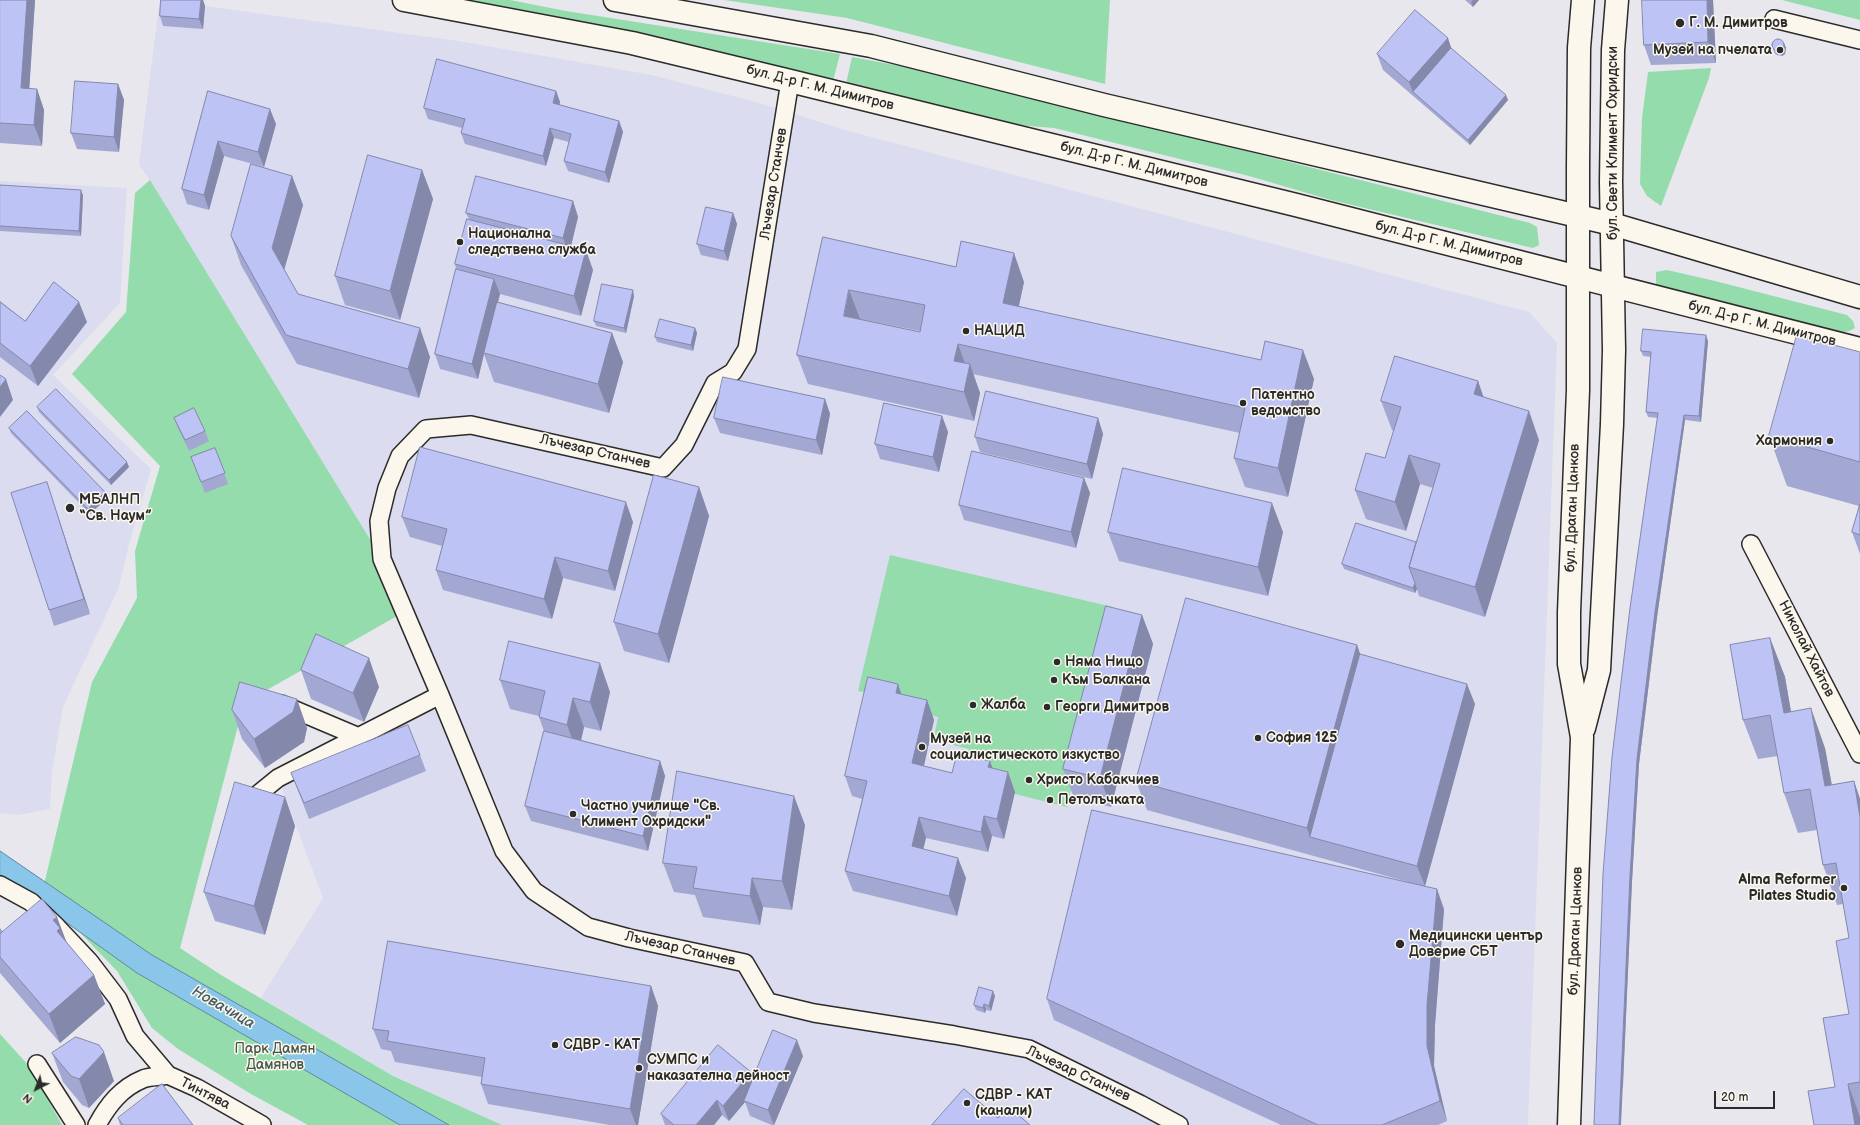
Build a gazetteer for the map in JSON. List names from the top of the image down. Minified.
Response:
{"streets":{"main road":["бул. Д-р Г. М. Димитров","бул. Свети Климент Охридски","бул. Драган Цанков"],"street":["Лъчезар Станчев","Николай Хайтов","Тинтява"]},"crossings":[["бул. Д-р Г. М. Димитров","бул. Свети Климент Охридски"],["бул. Д-р Г. М. Димитров","Лъчезар Станчев"],["бул. Д-р Г. М. Димитров","бул. Драган Цанков"],["бул. Свети Климент Охридски","бул. Драган Цанков"]],"water":["Новачица"],"parks":["Парк Дамян Дамянов"],"places":["Г. М. Димитров","Музей на пчелата","Национална следствена служба","НАЦИД","Патентно ведомство","Хармония","MБАЛНП “Св. Наум”","Няма Нищо","Към Балкана","Жалба","Георги Димитров","София 125","Музей на социалистическото изкуство","Христо Кабакчиев","Петолъчката","Частно училище \"Св. Климент Охридски\"","Alma Reformer Pilates Studio","Медицински център Доверие СБТ","СДВР - КАТ","СУМПС и наказателна дейност","СДВР - КАТ (канали)"],"scale_bar":"20 m","north":"bottom left"}
